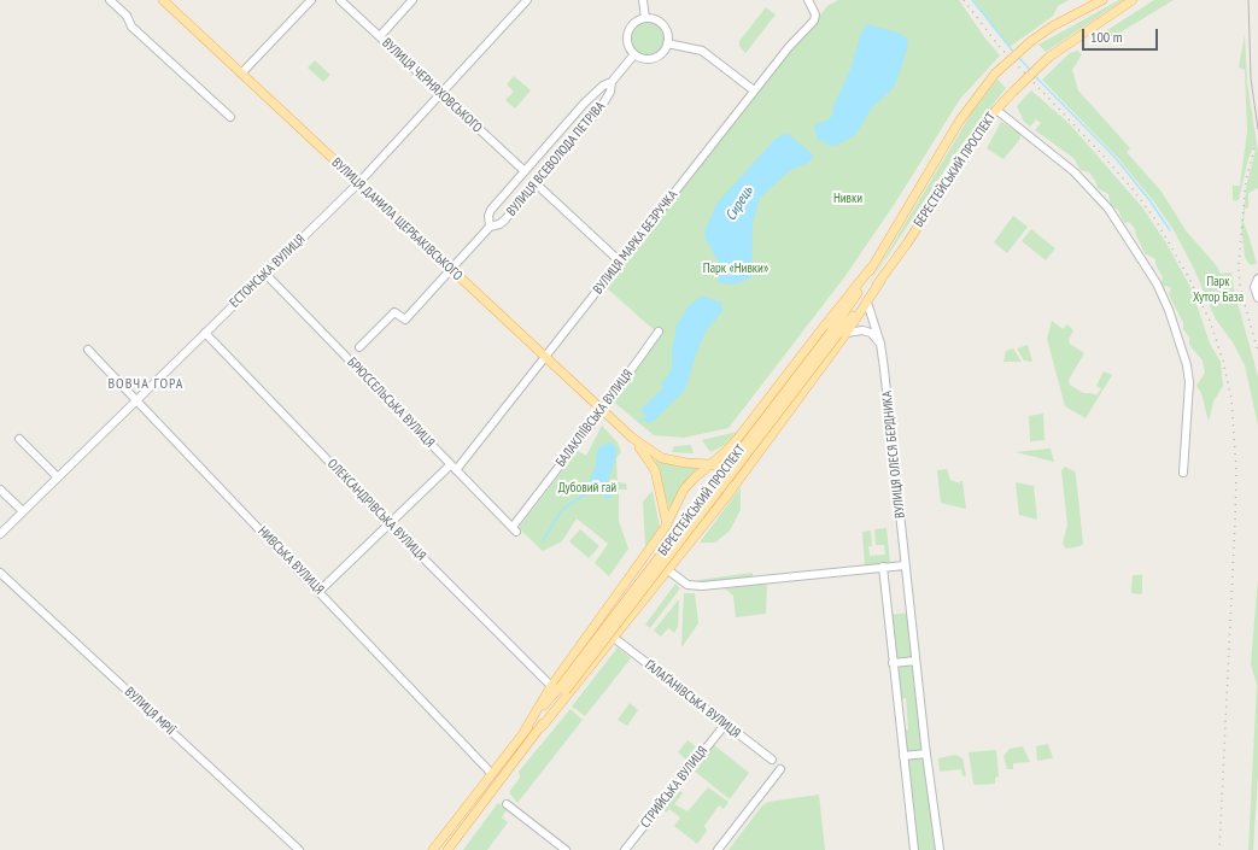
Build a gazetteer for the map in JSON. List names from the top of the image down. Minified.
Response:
{"streets":{"main road":["БЕРЕСТЕЙСЬКИЙ ПРОСПЕКТ","ВУЛИЦЯ ДАНИЛА ЩЕРБАКІВСЬКОГО"],"street":["ВУЛИЦЯ ЧЕРНЯХОВСЬКОГО","ВУЛИЦЯ ВСЕВОЛОДА ПЕТРІВА","ВУЛИЦЯ МАРКА БЕЗРУЧКА","ЕСТОНСЬКА ВУЛИЦЯ","БРЮССЕЛЬСЬКА ВУЛИЦЯ","БАЛАКЛІЇВСЬКА ВУЛИЦЯ","ВУЛИЦЯ ОЛЕСЯ БЕРДНИКА","ОЛЕКСАНДРІВСЬКА ВУЛИЦЯ","НИВСЬКА ВУЛИЦЯ","ҐАЛАҐАНІВСЬКА ВУЛИЦЯ","ВУЛИЦЯ МРІЇ","СТРИЙСЬКА ВУЛИЦЯ"]},"crossings":[["ВУЛИЦЯ ЧЕРНЯХОВСЬКОГО","ВУЛИЦЯ ВСЕВОЛОДА ПЕТРІВА"],["ВУЛИЦЯ ЧЕРНЯХОВСЬКОГО","ЕСТОНСЬКА ВУЛИЦЯ"],["ВУЛИЦЯ ВСЕВОЛОДА ПЕТРІВА","ВУЛИЦЯ ДАНИЛА ЩЕРБАКІВСЬКОГО"],["БЕРЕСТЕЙСЬКИЙ ПРОСПЕКТ","ВУЛИЦЯ ДАНИЛА ЩЕРБАКІВСЬКОГО"],["БЕРЕСТЕЙСЬКИЙ ПРОСПЕКТ","ВУЛИЦЯ ОЛЕСЯ БЕРДНИКА"],["БЕРЕСТЕЙСЬКИЙ ПРОСПЕКТ","ОЛЕКСАНДРІВСЬКА ВУЛИЦЯ"],["БЕРЕСТЕЙСЬКИЙ ПРОСПЕКТ","НИВСЬКА ВУЛИЦЯ"],["БЕРЕСТЕЙСЬКИЙ ПРОСПЕКТ","ҐАЛАҐАНІВСЬКА ВУЛИЦЯ"],["ВУЛИЦЯ ДАНИЛА ЩЕРБАКІВСЬКОГО","ВУЛИЦЯ МАРКА БЕЗРУЧКА"],["ВУЛИЦЯ ДАНИЛА ЩЕРБАКІВСЬКОГО","ЕСТОНСЬКА ВУЛИЦЯ"],["ВУЛИЦЯ ДАНИЛА ЩЕРБАКІВСЬКОГО","БАЛАКЛІЇВСЬКА ВУЛИЦЯ"],["ВУЛИЦЯ МАРКА БЕЗРУЧКА","БРЮССЕЛЬСЬКА ВУЛИЦЯ"],["ВУЛИЦЯ МАРКА БЕЗРУЧКА","ОЛЕКСАНДРІВСЬКА ВУЛИЦЯ"],["ВУЛИЦЯ МАРКА БЕЗРУЧКА","НИВСЬКА ВУЛИЦЯ"],["ЕСТОНСЬКА ВУЛИЦЯ","БРЮССЕЛЬСЬКА ВУЛИЦЯ"],["ЕСТОНСЬКА ВУЛИЦЯ","ОЛЕКСАНДРІВСЬКА ВУЛИЦЯ"],["ЕСТОНСЬКА ВУЛИЦЯ","НИВСЬКА ВУЛИЦЯ"],["БРЮССЕЛЬСЬКА ВУЛИЦЯ","БАЛАКЛІЇВСЬКА ВУЛИЦЯ"],["ҐАЛАҐАНІВСЬКА ВУЛИЦЯ","СТРИЙСЬКА ВУЛИЦЯ"]],"districts":["ВОВЧА ГОРА"],"water":["Сирець"],"parks":["Нивки","Парк «Нивки»","Парк Хутор База","Дубовий гай"],"scale_bar":"100 m"}
